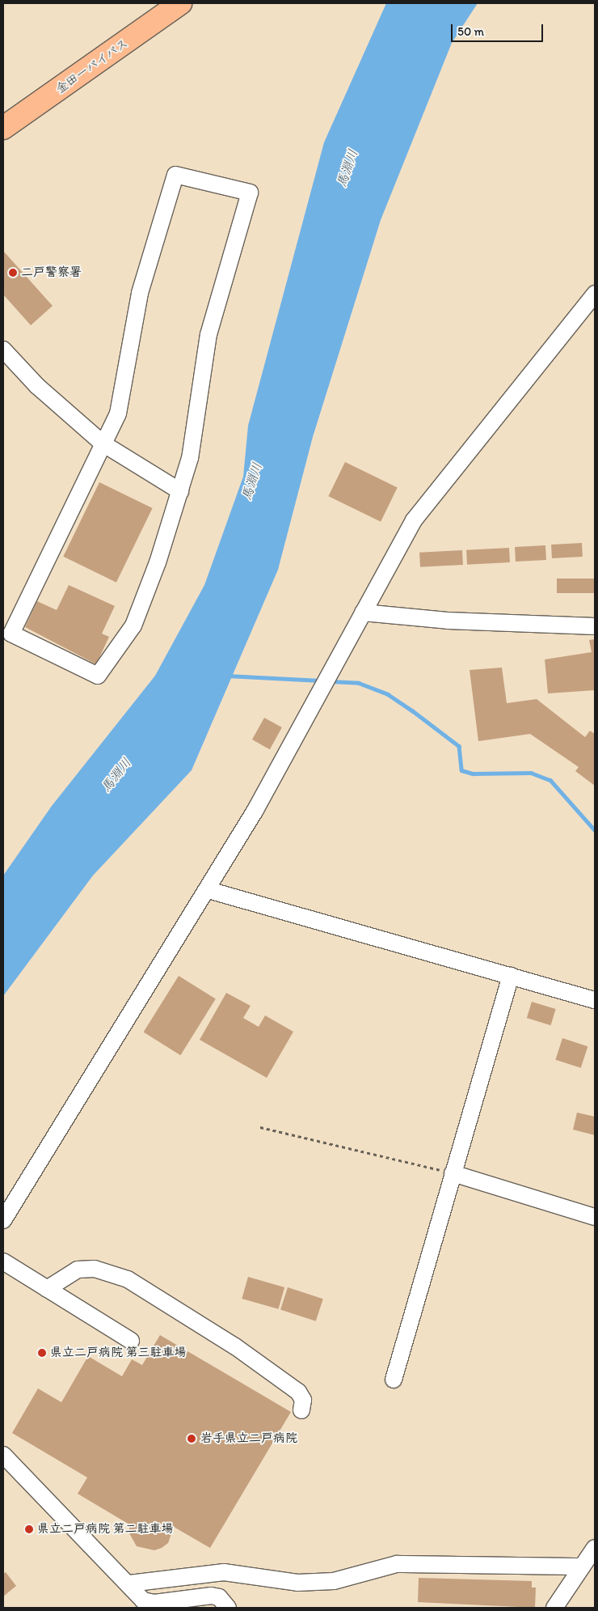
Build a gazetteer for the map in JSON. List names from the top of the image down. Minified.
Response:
{"streets":{"highway":["金田一バイパス"]},"water":["馬淵川"],"places":["二戸警察署","県立二戸病院 第三駐車場","岩手県立二戸病院","県立二戸病院 第二駐車場"],"scale_bar":"50 m"}
